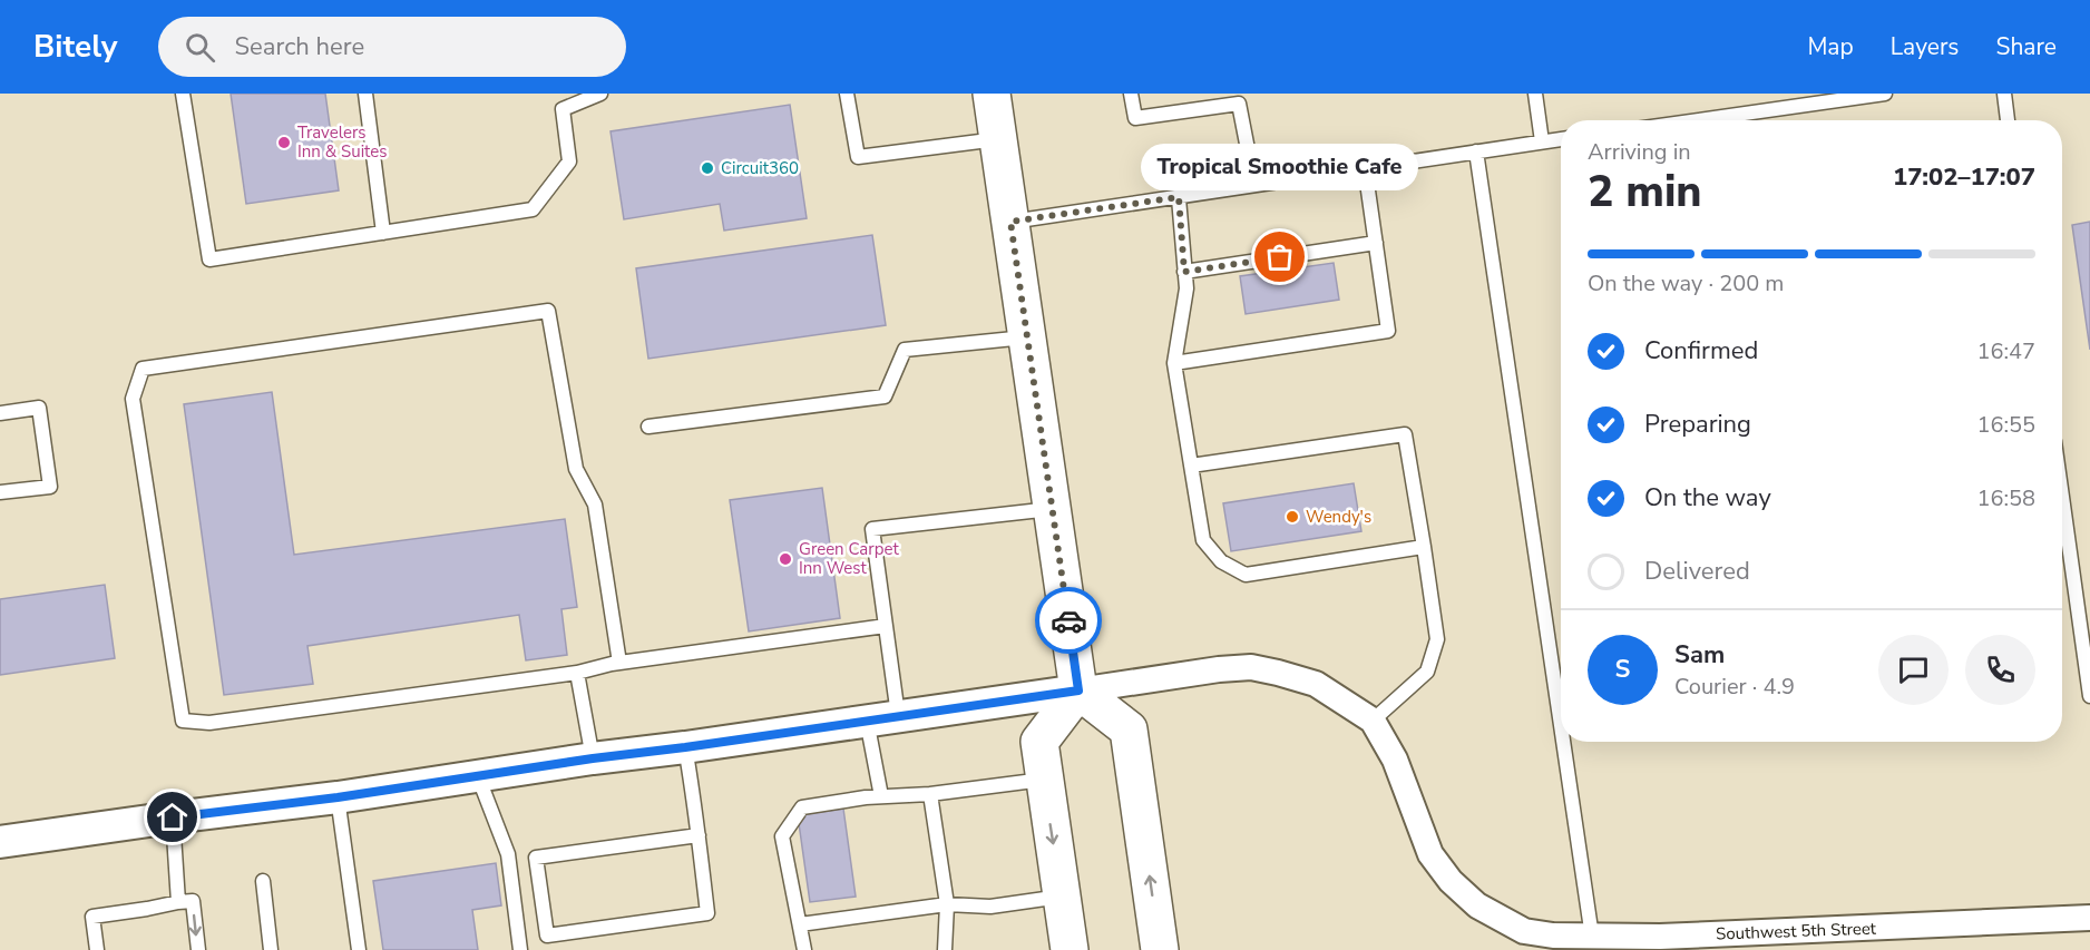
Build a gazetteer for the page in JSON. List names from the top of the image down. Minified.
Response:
{"streets":{"street":["Southwest 5th Street"]},"places":["Travelers Inn & Suites","Circuit360","Tropical Smoothie Cafe","Wendy's","Green Carpet Inn West"],"page":{"header":"Bitely","search":"Search here","nav":["Map","Layers","Share"],"heading":["2 min","Arriving in","17:02–17:07"],"panel":["Sam","Courier · 4.9"],"bubble":"Tropical Smoothie Cafe","bar":"On the way · 200 m","list":[["Confirmed","16:47"],["Preparing","16:55"],["On the way","16:58"],"Delivered"],"round":"S"}}
